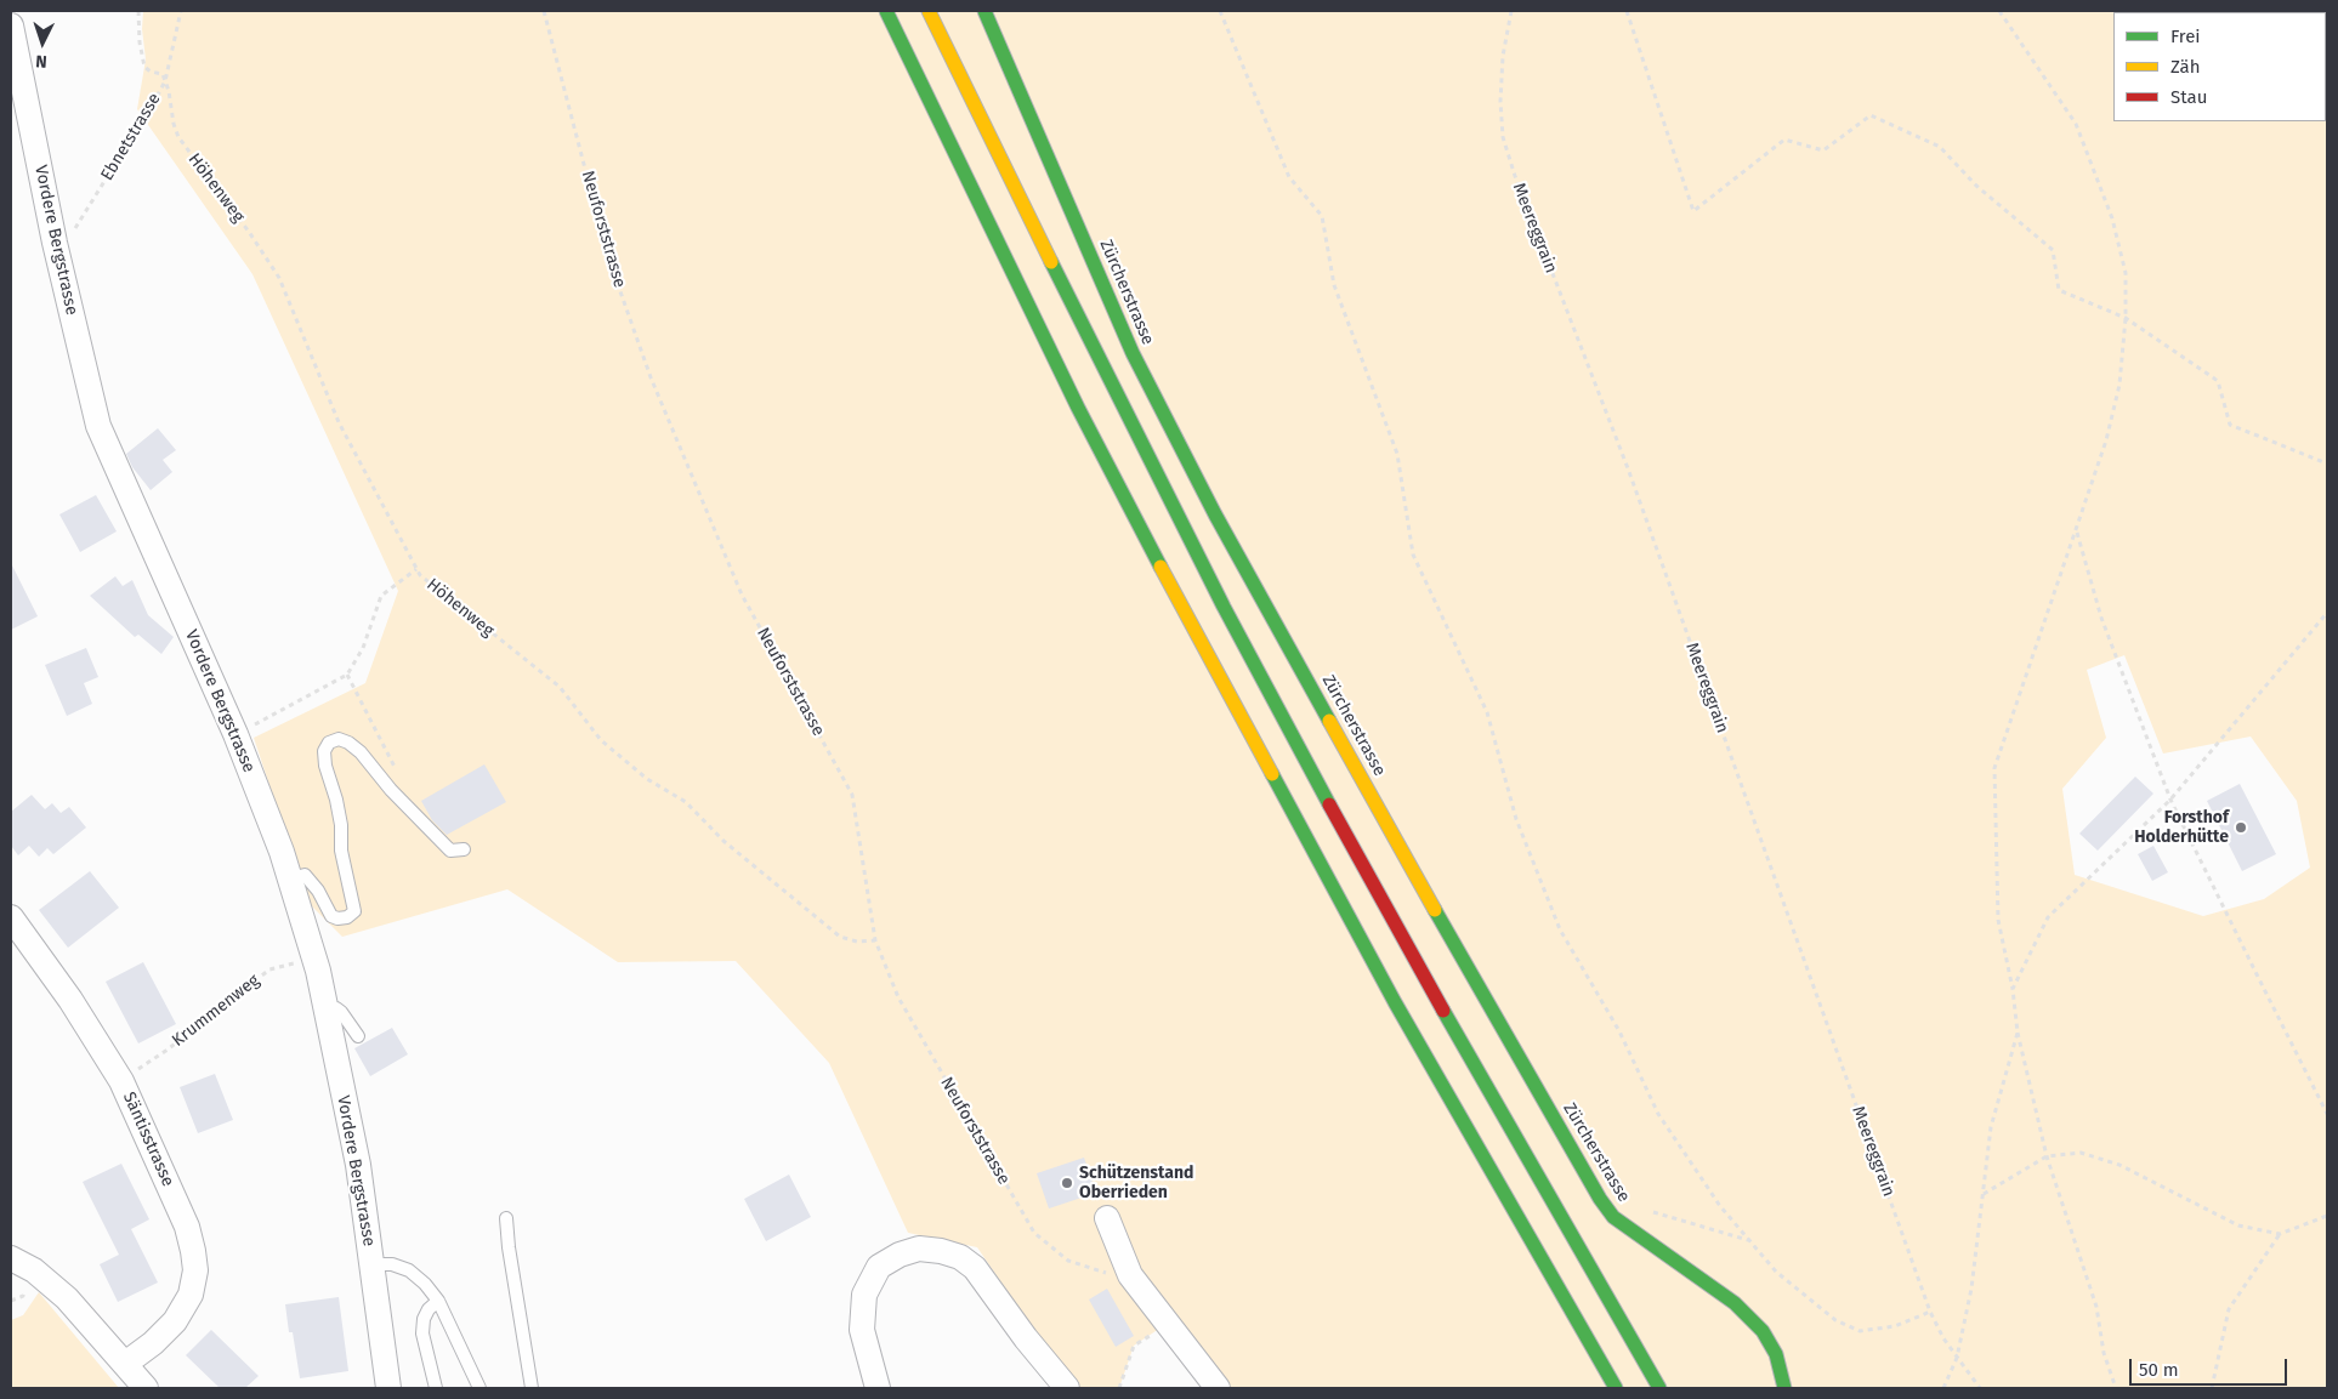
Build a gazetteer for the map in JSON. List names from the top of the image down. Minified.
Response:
{"streets":{"main road":["Zürcherstrasse"],"street":["Vordere Bergstrasse","Säntisstrasse"],"path":["Ebnetstrasse","Höhenweg","Meereggrain","Neuforststrasse","Krummenweg"]},"crossings":[["Ebnetstrasse","Höhenweg"],["Höhenweg","Neuforststrasse"],["Vordere Bergstrasse","Krummenweg"],["Krummenweg","Säntisstrasse"]],"places":["Forsthof Holderhütte","Schützenstand Oberrieden"],"legend":["Frei","Zäh","Stau"],"scale_bar":"50 m","north":"bottom"}
